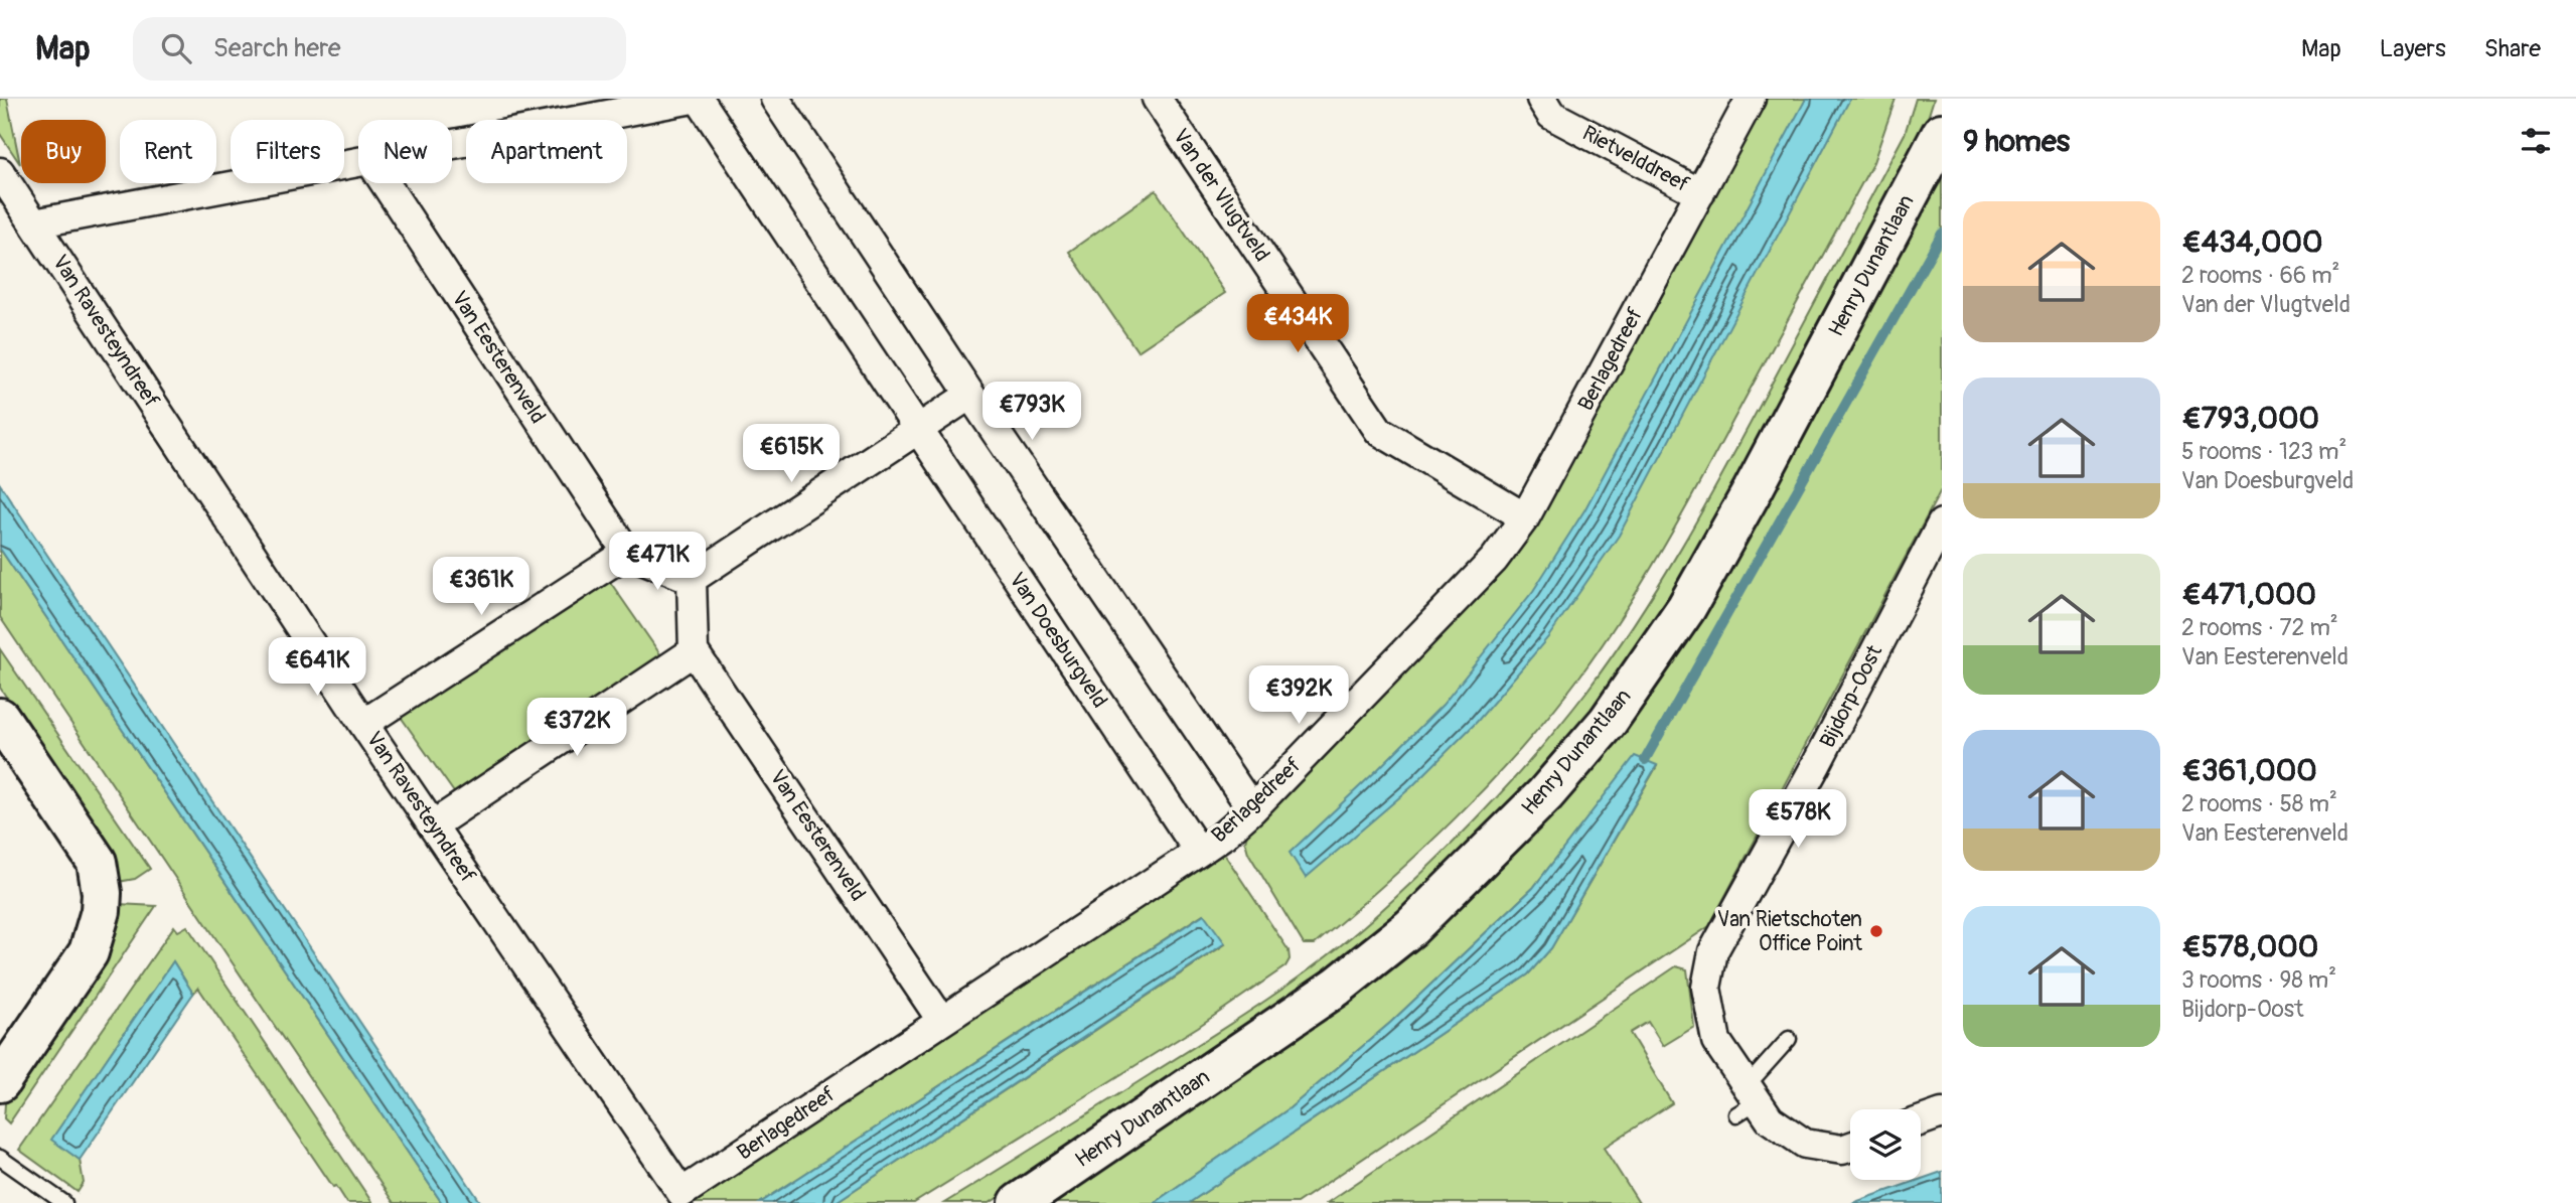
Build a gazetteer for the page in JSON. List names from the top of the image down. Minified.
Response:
{"streets":{"main road":["Henry Dunantlaan"],"street":["Rietvelddreef","Van der Vlugtveld","Van Ravesteyndreef","Van Eesterenveld","Berlagedreef","Van Doesburgveld","Bijdorp-Oost"]},"crossings":[["Rietvelddreef","Berlagedreef"],["Van der Vlugtveld","Berlagedreef"],["Van Ravesteyndreef","Berlagedreef"],["Van Eesterenveld","Berlagedreef"],["Berlagedreef","Van Doesburgveld"]],"places":["Van Rietschoten Office Point"],"page":{"header":"Map","search":"Search here","nav":["Map","Layers","Share"],"heading":"9 homes","chip":["Buy","Rent","Filters","New","Apartment"],"list":[{"name":"€434,000","note":"2 rooms · 66 m² · Van der Vlugtveld"},{"name":"€793,000","note":"5 rooms · 123 m² · Van Doesburgveld"},{"name":"€471,000","note":"2 rooms · 72 m² · Van Eesterenveld"},{"name":"€361,000","note":"2 rooms · 58 m² · Van Eesterenveld"},{"name":"€578,000","note":"3 rooms · 98 m² · Bijdorp-Oost"}],"price":["€434K","€793K","€615K","€471K","€361K","€641K","€392K","€372K","€578K"]}}
